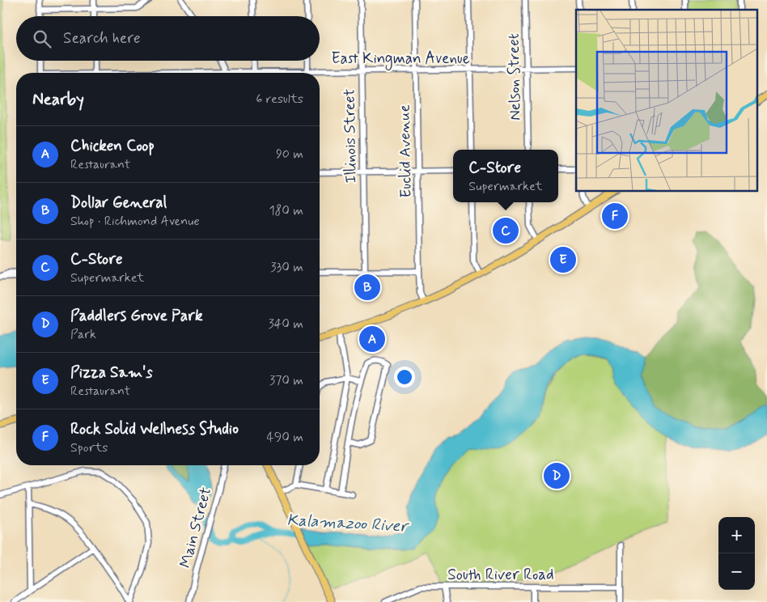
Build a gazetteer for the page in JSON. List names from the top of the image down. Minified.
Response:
{"streets":{"street":["East Kingman Avenue","Nelson Street","Illinois Street","Euclid Avenue","Main Street","South River Road"]},"crossings":[["East Kingman Avenue","Nelson Street"],["East Kingman Avenue","Illinois Street"],["East Kingman Avenue","Euclid Avenue"]],"water":["Kalamazoo River"],"page":{"search":"Search here","heading":["Nearby","6 results"],"list":[{"mark":"A","name":"Chicken Coop","note":"Restaurant","value":"90 m"},{"mark":"B","name":"Dollar General","note":"Shop · Richmond Avenue","value":"180 m"},{"mark":"C","name":"C-Store","note":"Supermarket","value":"330 m"},{"mark":"D","name":"Paddlers Grove Park","note":"Park","value":"340 m"},{"mark":"E","name":"Pizza Sam's","note":"Restaurant","value":"370 m"},{"mark":"F","name":"Rock Solid Wellness Studio","note":"Sports","value":"490 m"}],"popup":["C-Store","Supermarket"],"pins":["F","C","E","B","A","D"],"map_buttons":["+","−"]}}
